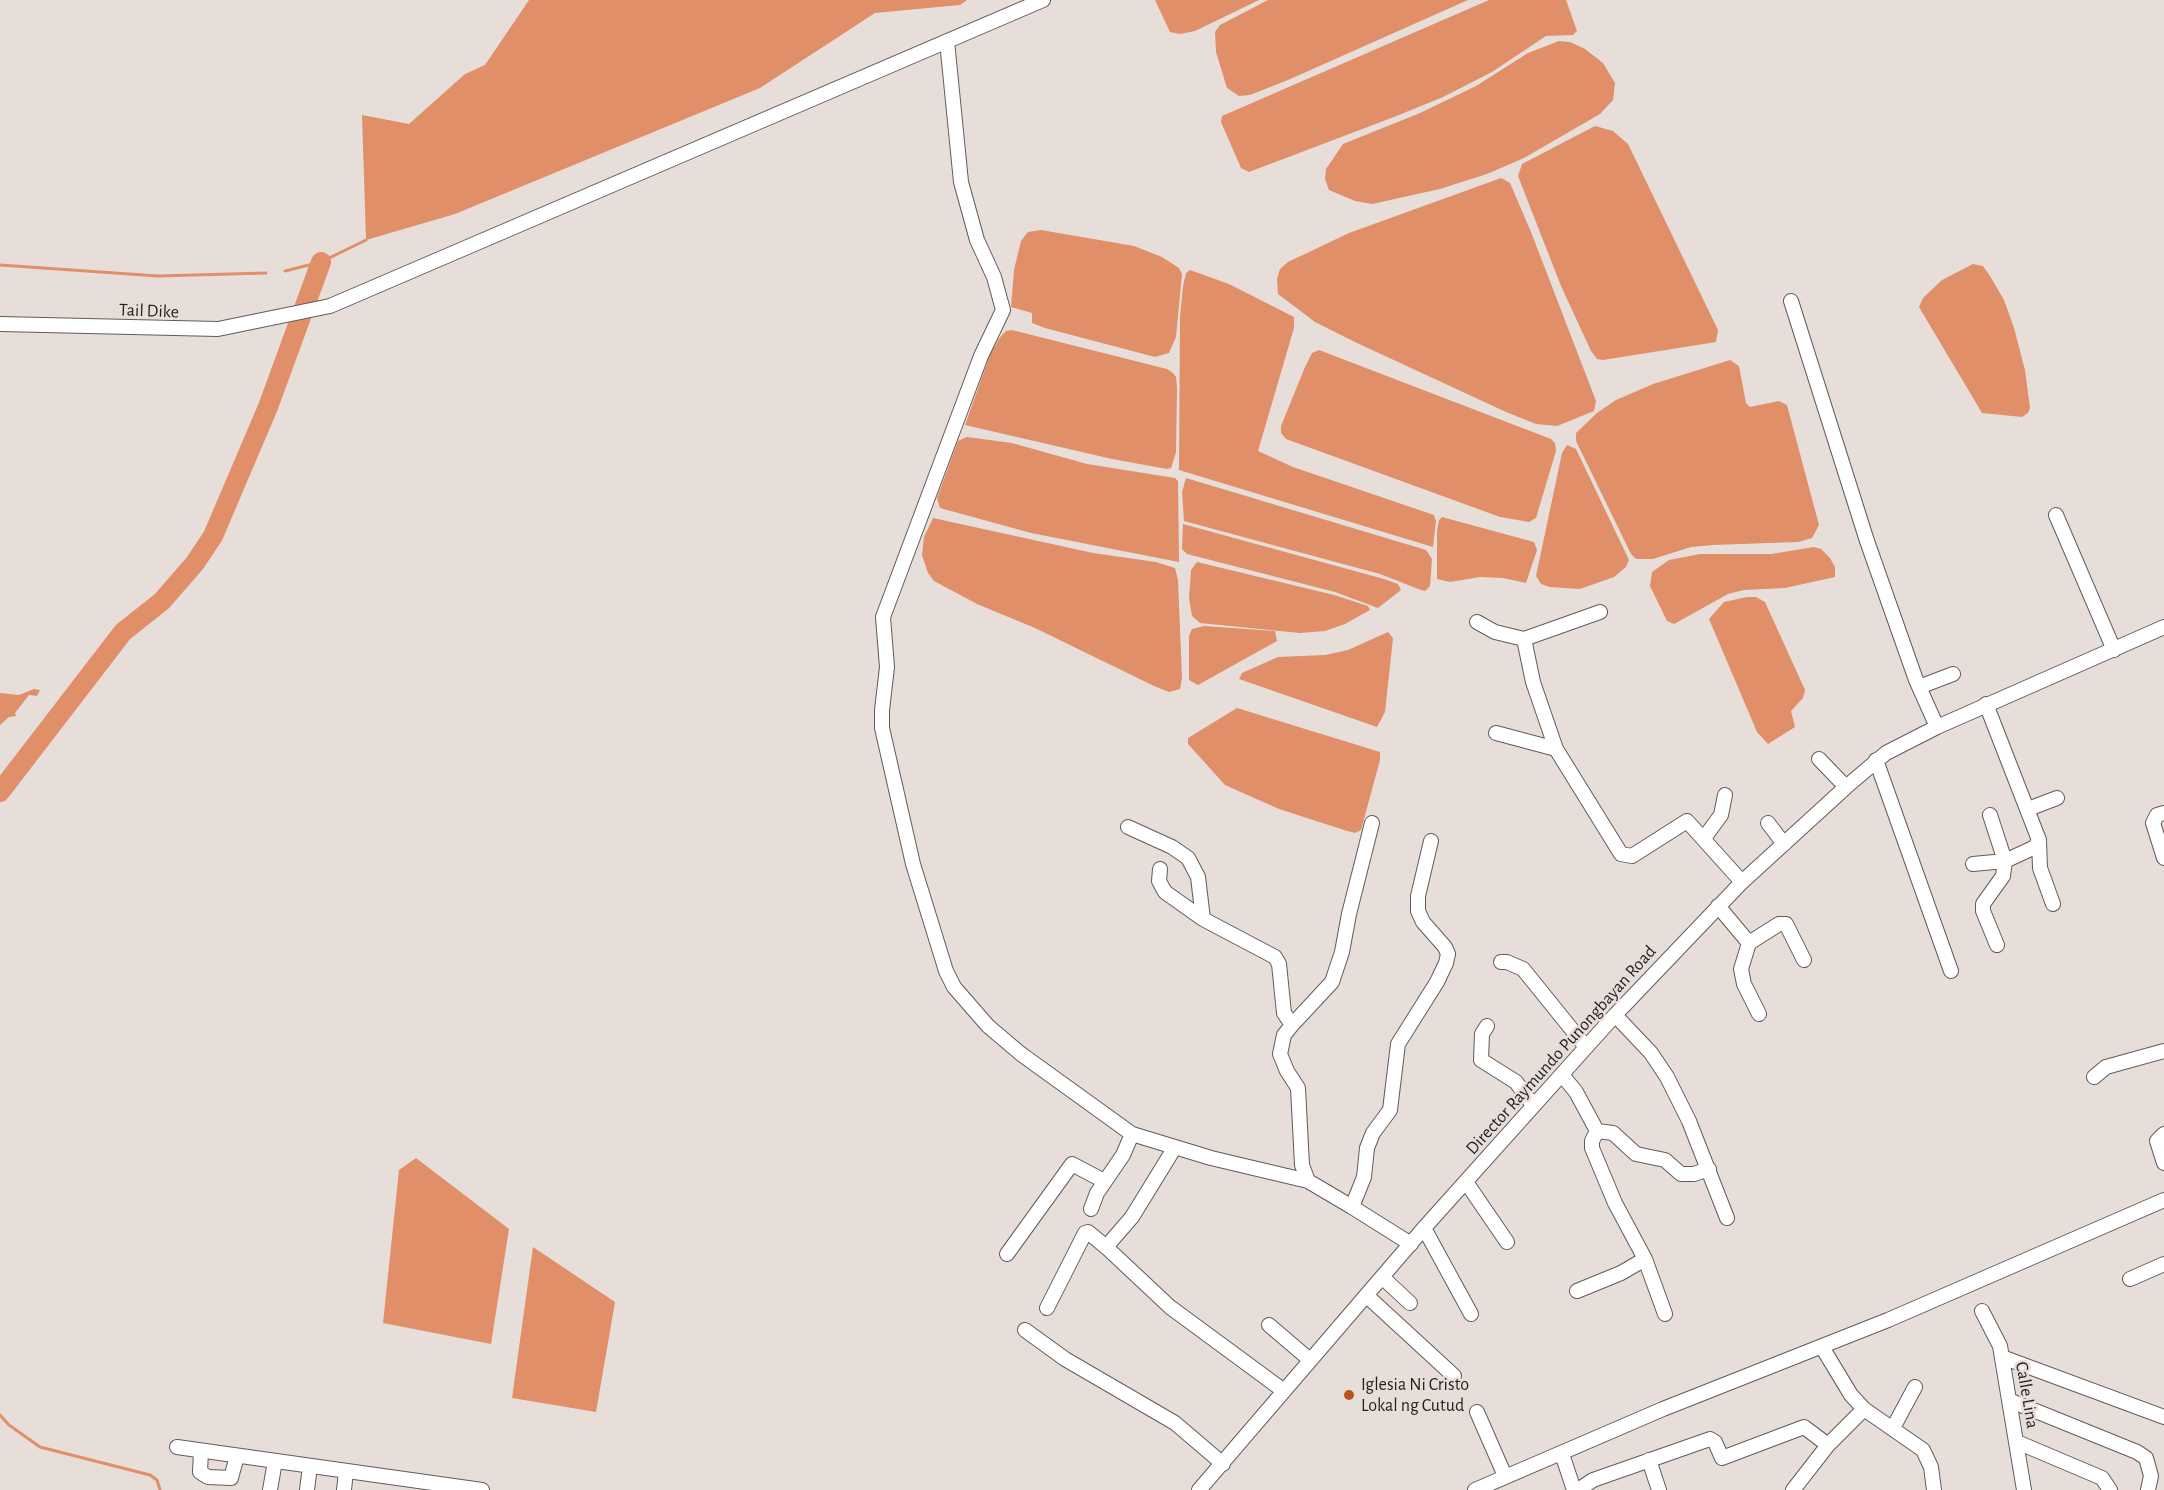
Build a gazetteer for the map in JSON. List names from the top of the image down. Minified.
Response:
{"streets":{"street":["Tail Dike","Director Raymundo Punongbayan Road","Calle Lina"]},"places":["Iglesia Ni Cristo Lokal ng Cutud"]}
